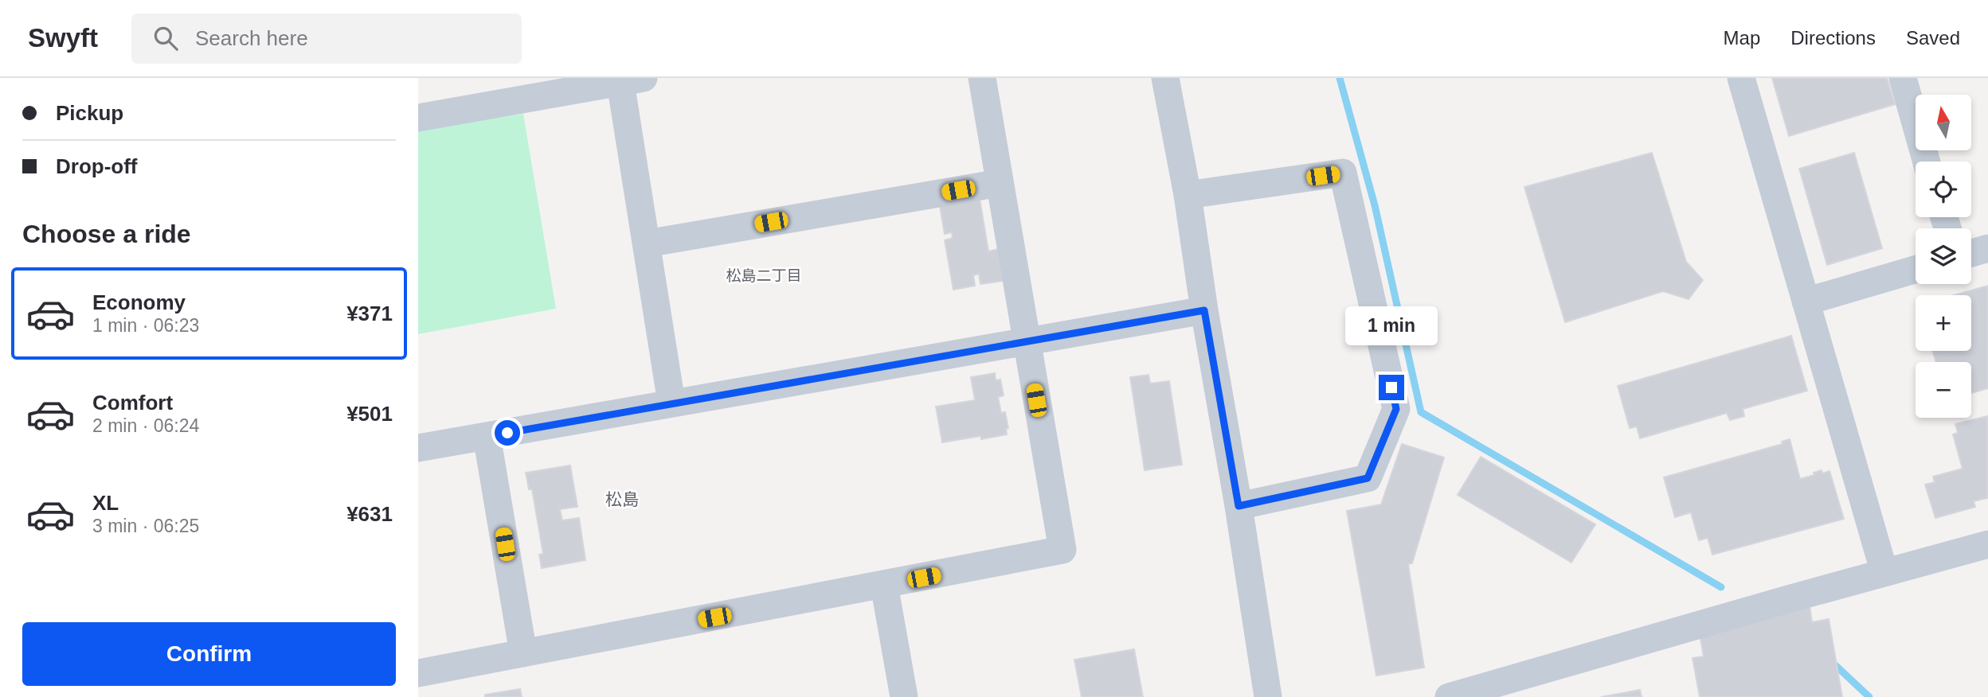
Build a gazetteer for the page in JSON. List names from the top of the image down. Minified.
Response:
{"districts":["松島二丁目","松島"],"north":"top","page":{"header":"Swyft","search":"Search here","nav":["Map","Directions","Saved"],"banner":["Pickup","Drop-off"],"map_buttons":["+","−"],"heading":"Choose a ride","list":[{"name":"Economy","note":"1 min · 06:23","value":"¥371"},{"name":"Comfort","note":"2 min · 06:24","value":"¥501"},{"name":"XL","note":"3 min · 06:25","value":"¥631"}],"bubble":"1 min","buttons":"Confirm"}}
